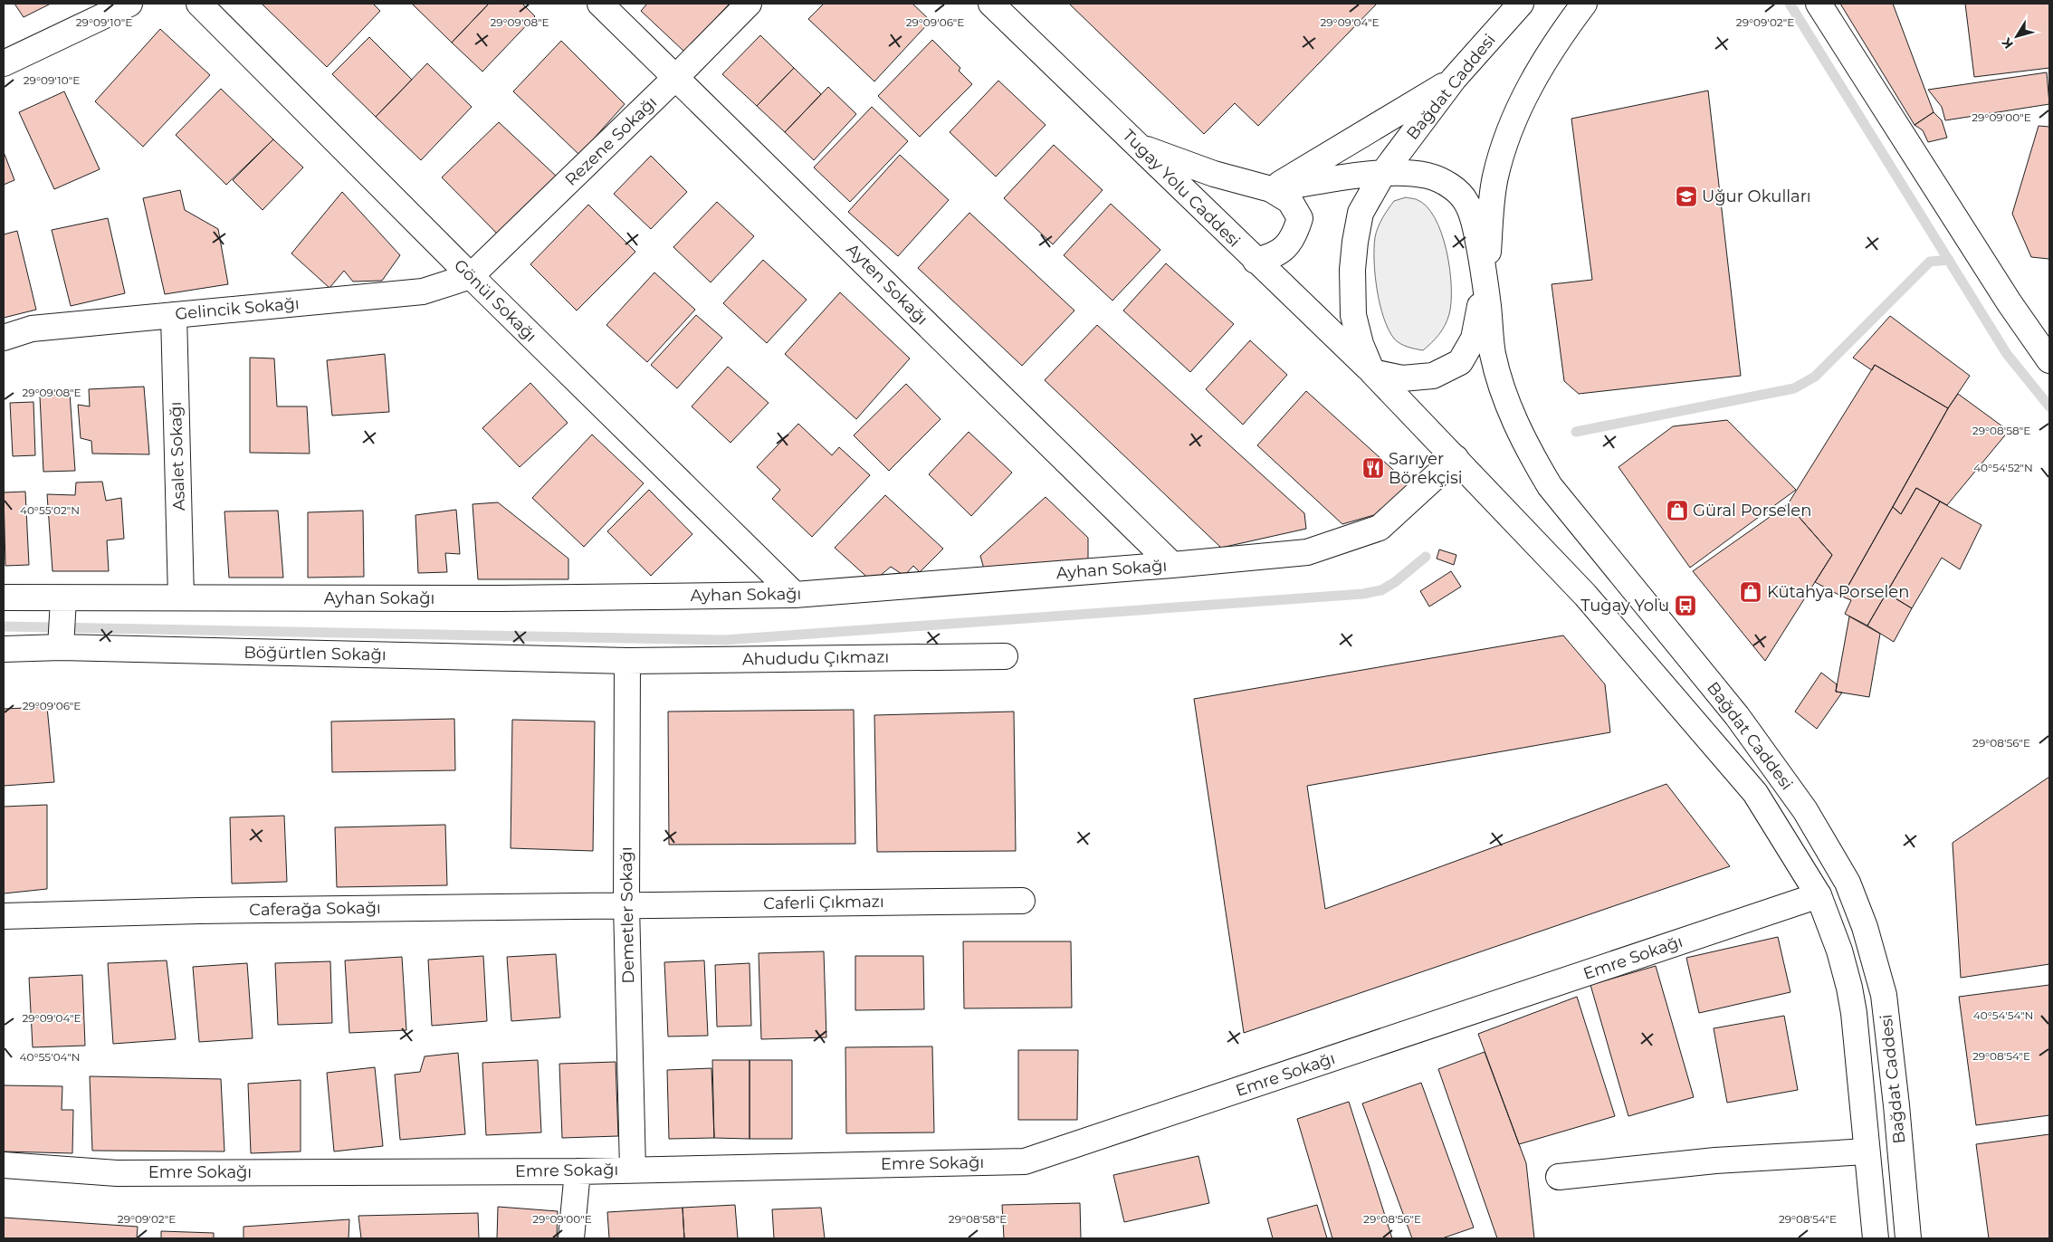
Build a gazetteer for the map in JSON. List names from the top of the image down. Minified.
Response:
{"streets":{"street":["Bağdat Caddesi","Rezene Sokağı","Tugay Yolu Caddesi","Ayten Sokağı","Gönül Sokağı","Gelincik Sokağı","Asalet Sokağı","Ayhan Sokağı","Böğürtlen Sokağı","Ahududu Çıkmazı","Caferli Çıkmazı","Caferağa Sokağı","Demetler Sokağı","Emre Sokağı"]},"crossings":[["Bağdat Caddesi","Tugay Yolu Caddesi"],["Bağdat Caddesi","Ayhan Sokağı"],["Bağdat Caddesi","Emre Sokağı"],["Rezene Sokağı","Ayten Sokağı"],["Rezene Sokağı","Gönül Sokağı"],["Rezene Sokağı","Gelincik Sokağı"],["Ayten Sokağı","Ayhan Sokağı"],["Gönül Sokağı","Gelincik Sokağı"],["Gönül Sokağı","Ayhan Sokağı"],["Gelincik Sokağı","Asalet Sokağı"],["Asalet Sokağı","Ayhan Sokağı"],["Böğürtlen Sokağı","Ahududu Çıkmazı"],["Böğürtlen Sokağı","Demetler Sokağı"],["Ahududu Çıkmazı","Demetler Sokağı"],["Caferli Çıkmazı","Caferağa Sokağı"],["Caferli Çıkmazı","Demetler Sokağı"],["Caferağa Sokağı","Demetler Sokağı"],["Demetler Sokağı","Emre Sokağı"]],"places":{"school or university":["Uğur Okulları"],"restaurant":["Sarıyer Börekçisi"],"shop":["Güral Porselen","Kütahya Porselen"],"bus stop":["Tugay Yolu"]},"north":"bottom left","coordinates":["29°09'10\"E","29°09'08\"E","29°09'06\"E","29°09'04\"E","29°09'02\"E","29°09'00\"E","29°08'58\"E","40°54'52\"N","40°55'02\"N","29°08'56\"E","40°54'54\"N","29°08'54\"E","40°55'04\"N"]}
